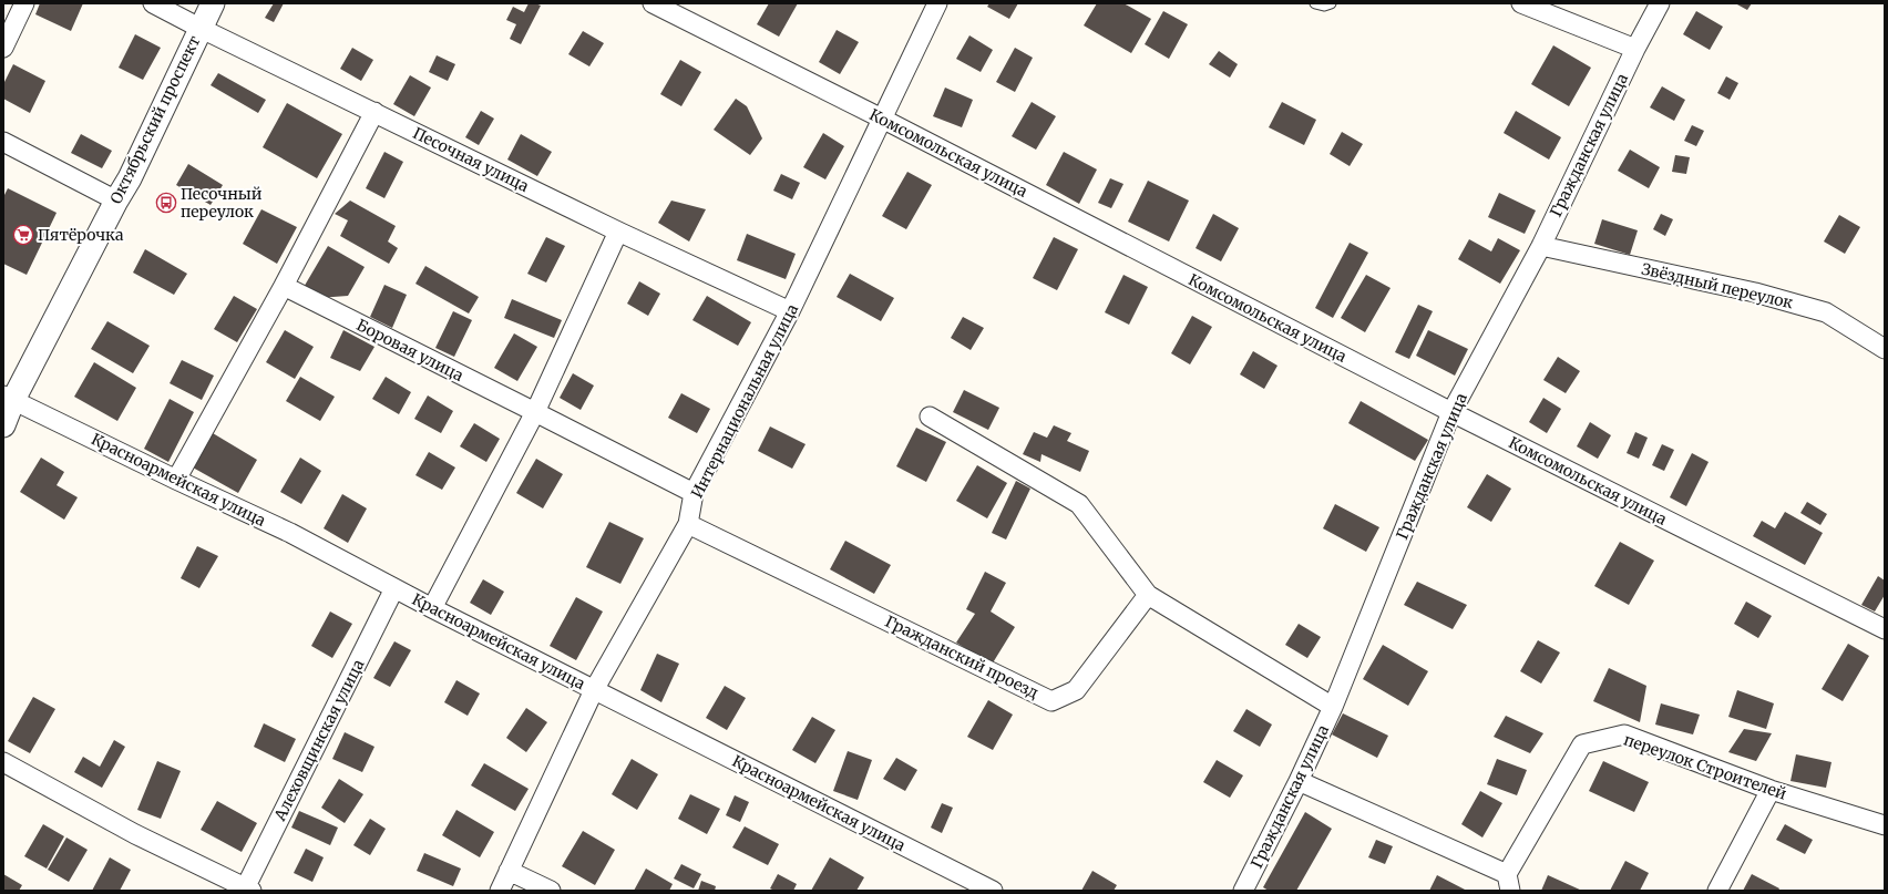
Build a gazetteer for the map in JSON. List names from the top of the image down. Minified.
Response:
{"streets":{"street":["Октябрьский проспект","Гражданская улица","Комсомольская улица","Песочная улица","Звёздный переулок","Боровая улица","Интернациональная улица","Красноармейская улица","Гражданский проезд","Алеховщинская улица","переулок Строителей"]},"crossings":[["Октябрьский проспект","Песочная улица"],["Октябрьский проспект","Красноармейская улица"],["Гражданская улица","Комсомольская улица"],["Гражданская улица","Звёздный переулок"],["Гражданская улица","переулок Строителей"],["Комсомольская улица","Интернациональная улица"],["Песочная улица","Интернациональная улица"],["Боровая улица","Интернациональная улица"],["Интернациональная улица","Красноармейская улица"],["Интернациональная улица","Гражданский проезд"],["Красноармейская улица","Алеховщинская улица"]],"places":{"bus stop":["Песочный переулок"],"supermarket":["Пятёрочка"]}}
